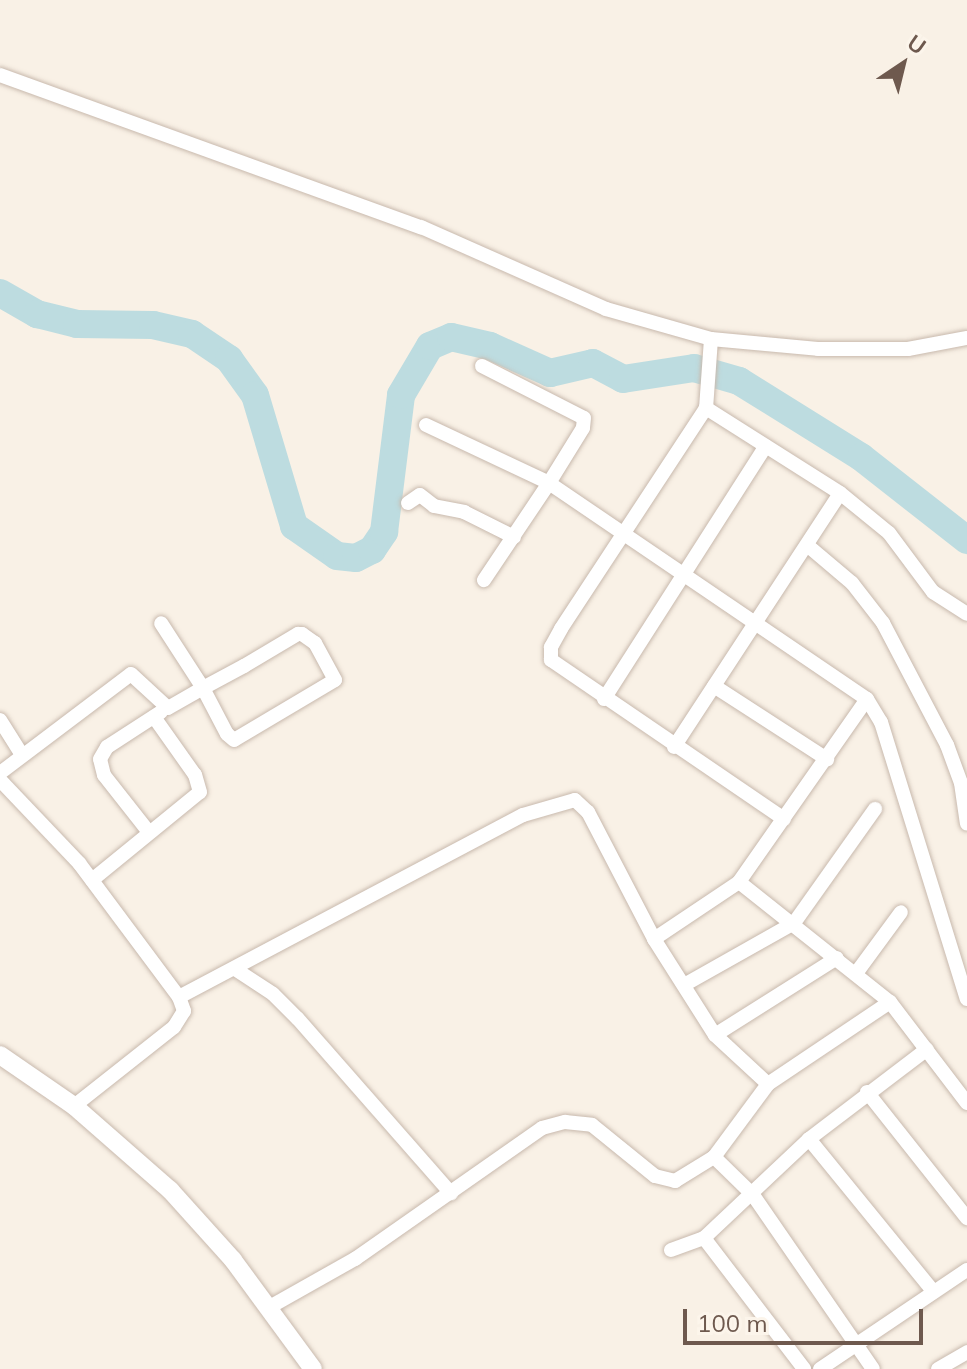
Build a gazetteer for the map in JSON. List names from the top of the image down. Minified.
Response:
{"scale_bar":"100 m","north":"top right"}
